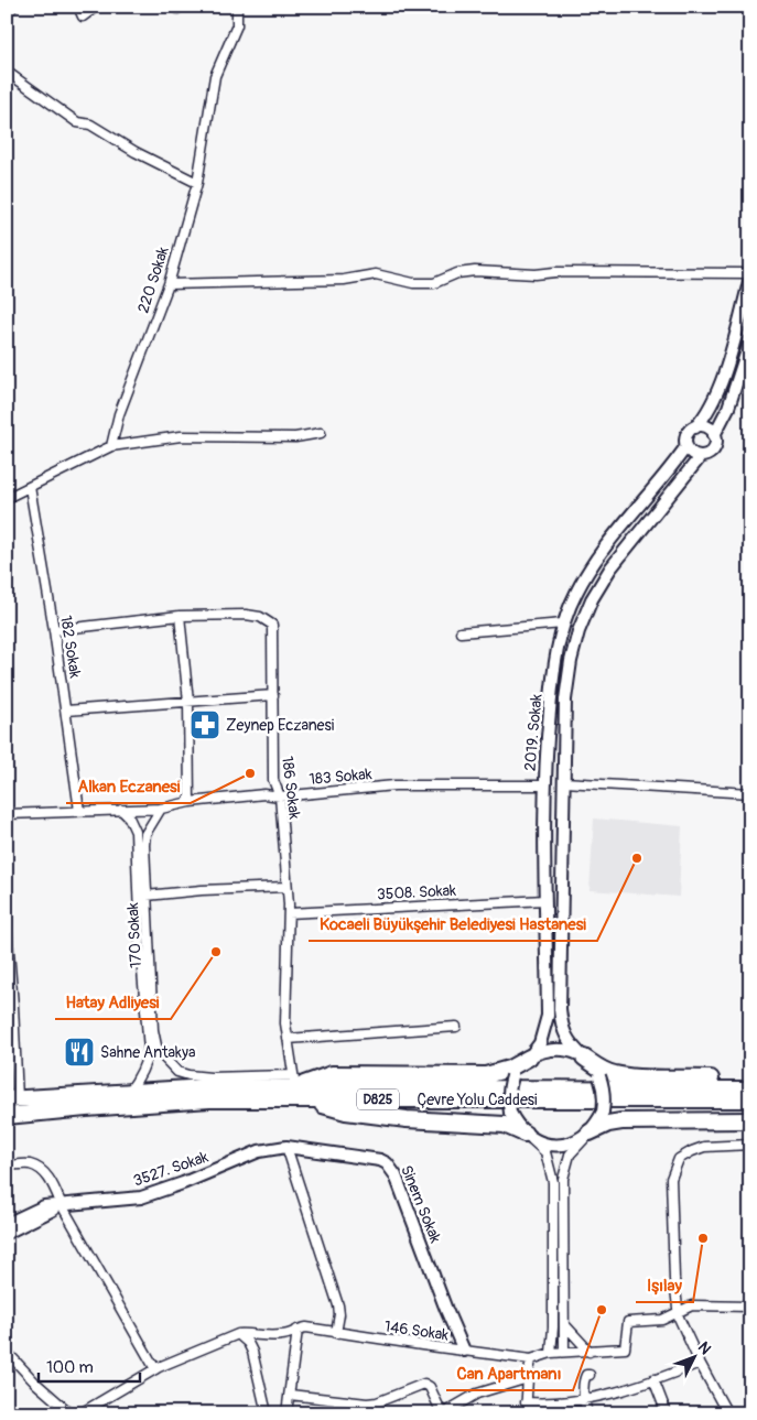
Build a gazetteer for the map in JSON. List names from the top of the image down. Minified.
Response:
{"streets":{"highway":["D825","Çevre Yolu Caddesi"],"street":["220 Sokak","182 Sokak","2019. Sokak","183 Sokak","186 Sokak","3508. Sokak","170 Sokak","3527. Sokak","Sinem Sokak","146 Sokak"]},"crossings":[["182 Sokak","183 Sokak"],["182 Sokak","186 Sokak"],["2019. Sokak","183 Sokak"],["2019. Sokak","3508. Sokak"],["183 Sokak","186 Sokak"],["183 Sokak","170 Sokak"],["186 Sokak","3508. Sokak"],["186 Sokak","170 Sokak"],["186 Sokak","Çevre Yolu Caddesi"],["170 Sokak","Çevre Yolu Caddesi"],["3527. Sokak","Sinem Sokak"],["Sinem Sokak","146 Sokak"]],"places":{"pharmacy":["Zeynep Eczanesi"],"other":["Alkan Eczanesi","Kocaeli Büyükşehir Belediyesi Hastanesi","Hatay Adliyesi","Işılay","Can Apartmanı"],"restaurant":["Sahne Antakya"]},"scale_bar":"100 m","north":"top right"}
